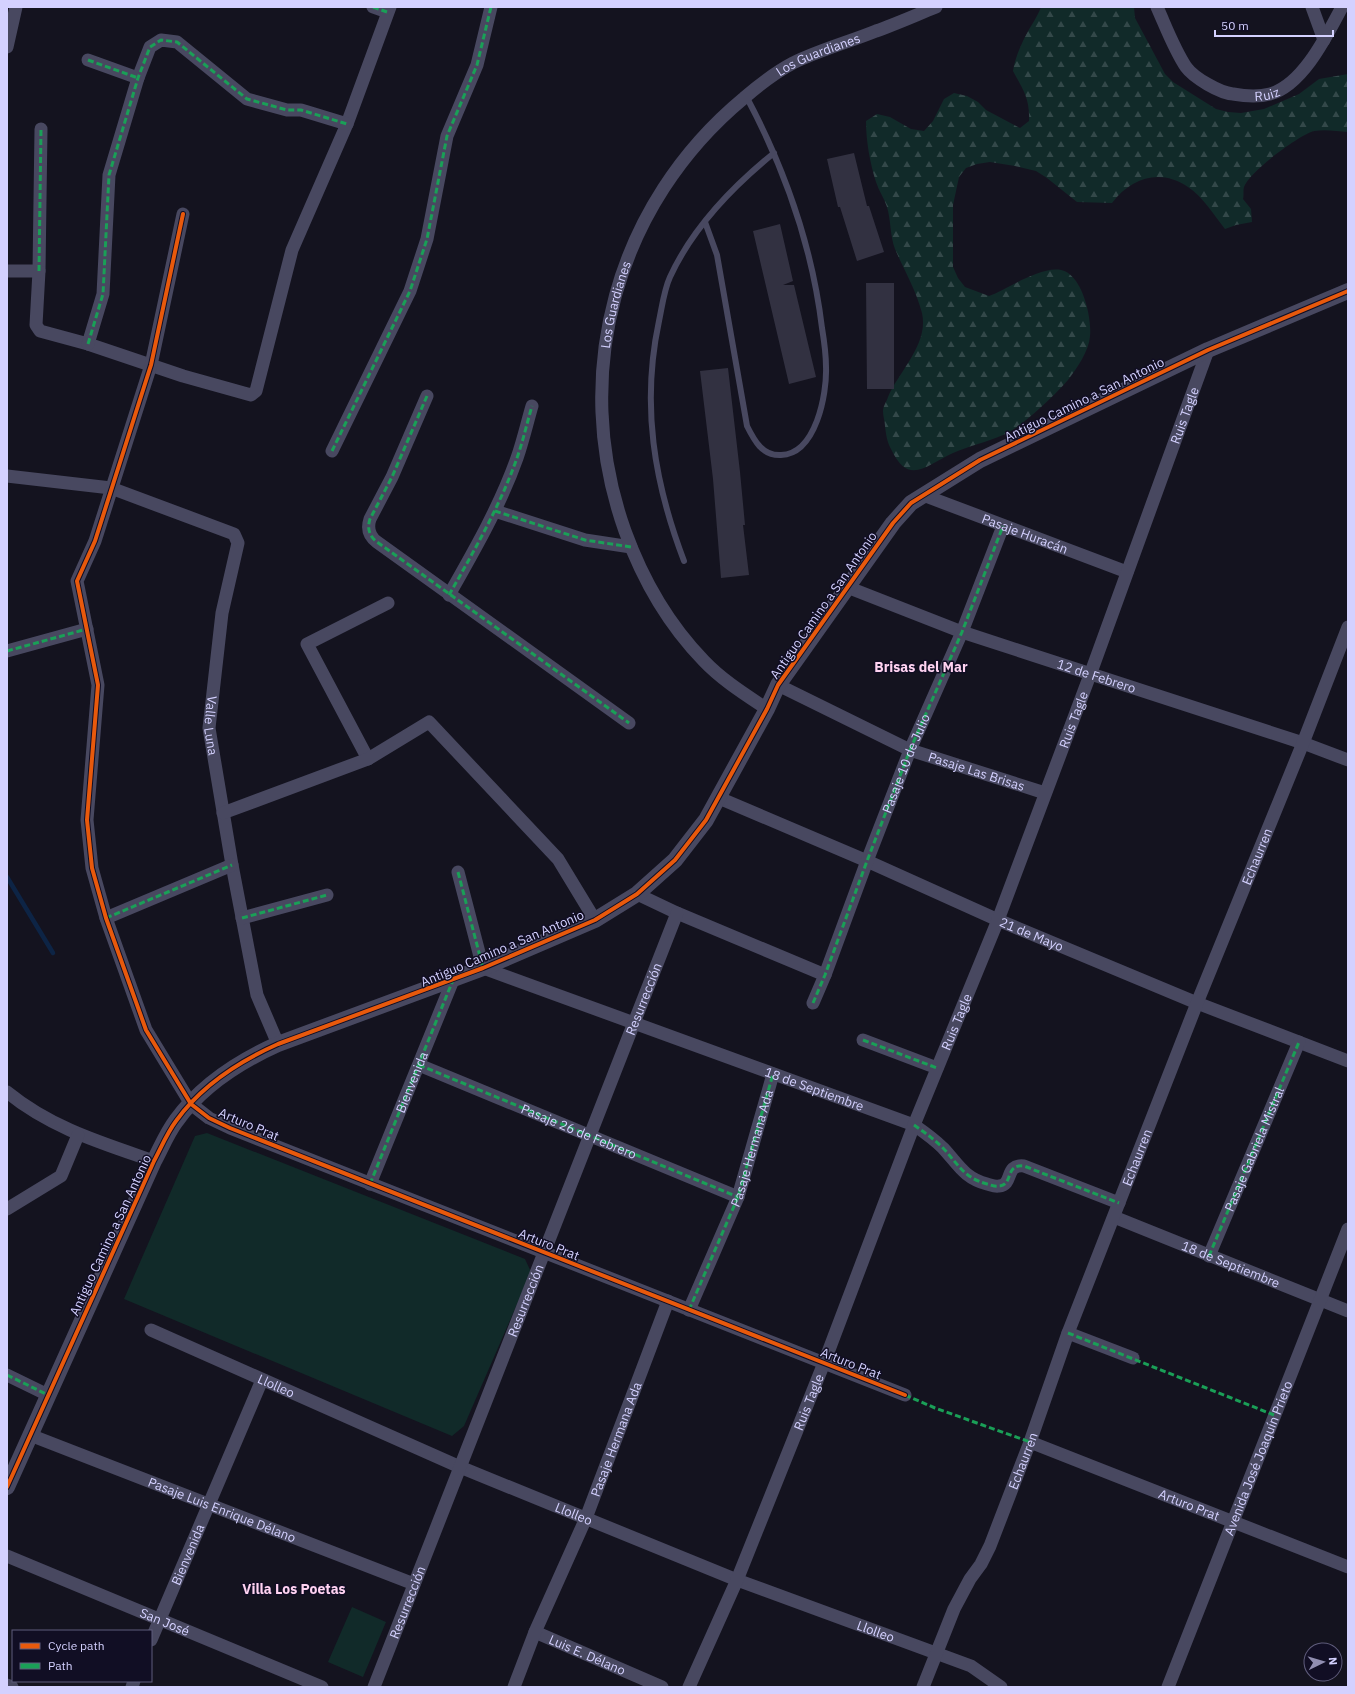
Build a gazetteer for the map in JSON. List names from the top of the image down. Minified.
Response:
{"streets":{"street":["Los Guardianes","Ruiz","Antiguo Camino a San Antonio","Ruis Tagle","Pasaje Huracán","12 de Febrero","Valle Luna","Pasaje 10 de Julio","Pasaje Las Brisas","Echaurren","21 de Mayo","Resurrección","Bienvenida","18 de Septiembre","Arturo Prat","Pasaje 26 de Febrero","Pasaje Hermana Ada","Pasaje Gabriela Mistral","Llolleo","Avenida José Joaquín Prieto","Pasaje Luis Enrique Délano","San José","Luis E. Délano"]},"crossings":[["Los Guardianes","Antiguo Camino a San Antonio"],["Antiguo Camino a San Antonio","Ruis Tagle"],["Antiguo Camino a San Antonio","Pasaje Huracán"],["Antiguo Camino a San Antonio","12 de Febrero"],["Antiguo Camino a San Antonio","Valle Luna"],["Antiguo Camino a San Antonio","Pasaje Las Brisas"],["Antiguo Camino a San Antonio","21 de Mayo"],["Antiguo Camino a San Antonio","Bienvenida"],["Antiguo Camino a San Antonio","18 de Septiembre"],["Antiguo Camino a San Antonio","Arturo Prat"],["Antiguo Camino a San Antonio","Pasaje Luis Enrique Délano"],["Ruis Tagle","Pasaje Huracán"],["Ruis Tagle","12 de Febrero"],["Ruis Tagle","Pasaje Las Brisas"],["Ruis Tagle","21 de Mayo"],["Ruis Tagle","18 de Septiembre"],["Ruis Tagle","Arturo Prat"],["Ruis Tagle","Llolleo"],["Pasaje Huracán","Pasaje 10 de Julio"],["12 de Febrero","Pasaje 10 de Julio"],["12 de Febrero","Echaurren"],["Pasaje 10 de Julio","Pasaje Las Brisas"],["Pasaje 10 de Julio","21 de Mayo"],["Echaurren","21 de Mayo"],["Echaurren","18 de Septiembre"],["Echaurren","Arturo Prat"],["Echaurren","Llolleo"],["21 de Mayo","Pasaje Gabriela Mistral"],["Resurrección","18 de Septiembre"],["Resurrección","Arturo Prat"],["Resurrección","Pasaje 26 de Febrero"],["Resurrección","Llolleo"],["Resurrección","Pasaje Luis Enrique Délano"],["Bienvenida","Arturo Prat"],["Bienvenida","Pasaje 26 de Febrero"],["Bienvenida","Llolleo"],["Bienvenida","Pasaje Luis Enrique Délano"],["Bienvenida","San José"],["18 de Septiembre","Pasaje Hermana Ada"],["18 de Septiembre","Pasaje Gabriela Mistral"],["18 de Septiembre","Avenida José Joaquín Prieto"],["Arturo Prat","Pasaje Hermana Ada"],["Arturo Prat","Avenida José Joaquín Prieto"],["Pasaje 26 de Febrero","Pasaje Hermana Ada"],["Pasaje Hermana Ada","Llolleo"],["Pasaje Hermana Ada","Luis E. Délano"]],"districts":["Brisas del Mar","Villa Los Poetas"],"legend":["Cycle path","Path"],"scale_bar":"50 m","north":"right"}
